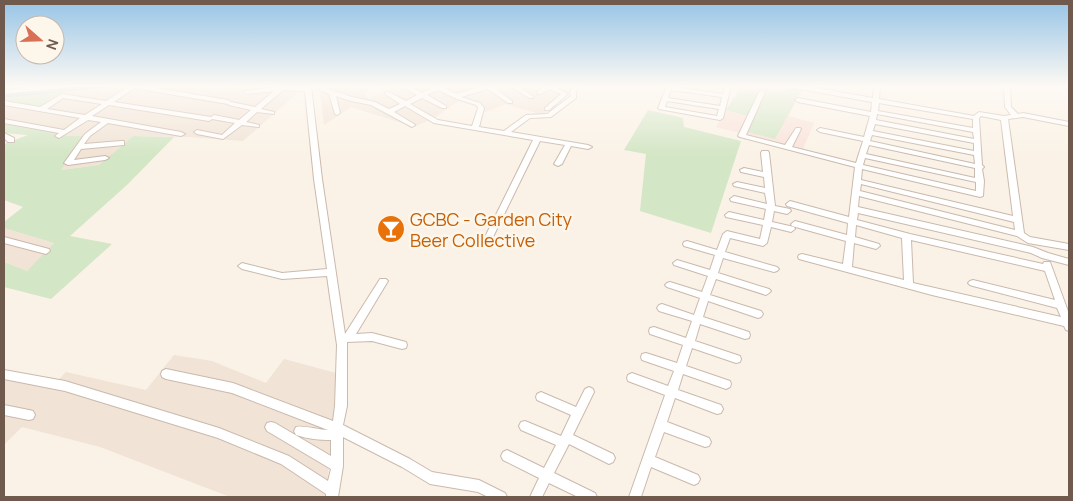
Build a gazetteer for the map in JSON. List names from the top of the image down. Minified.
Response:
{"places":{"bar":["GCBC - Garden City Beer Collective"]},"north":"right"}
